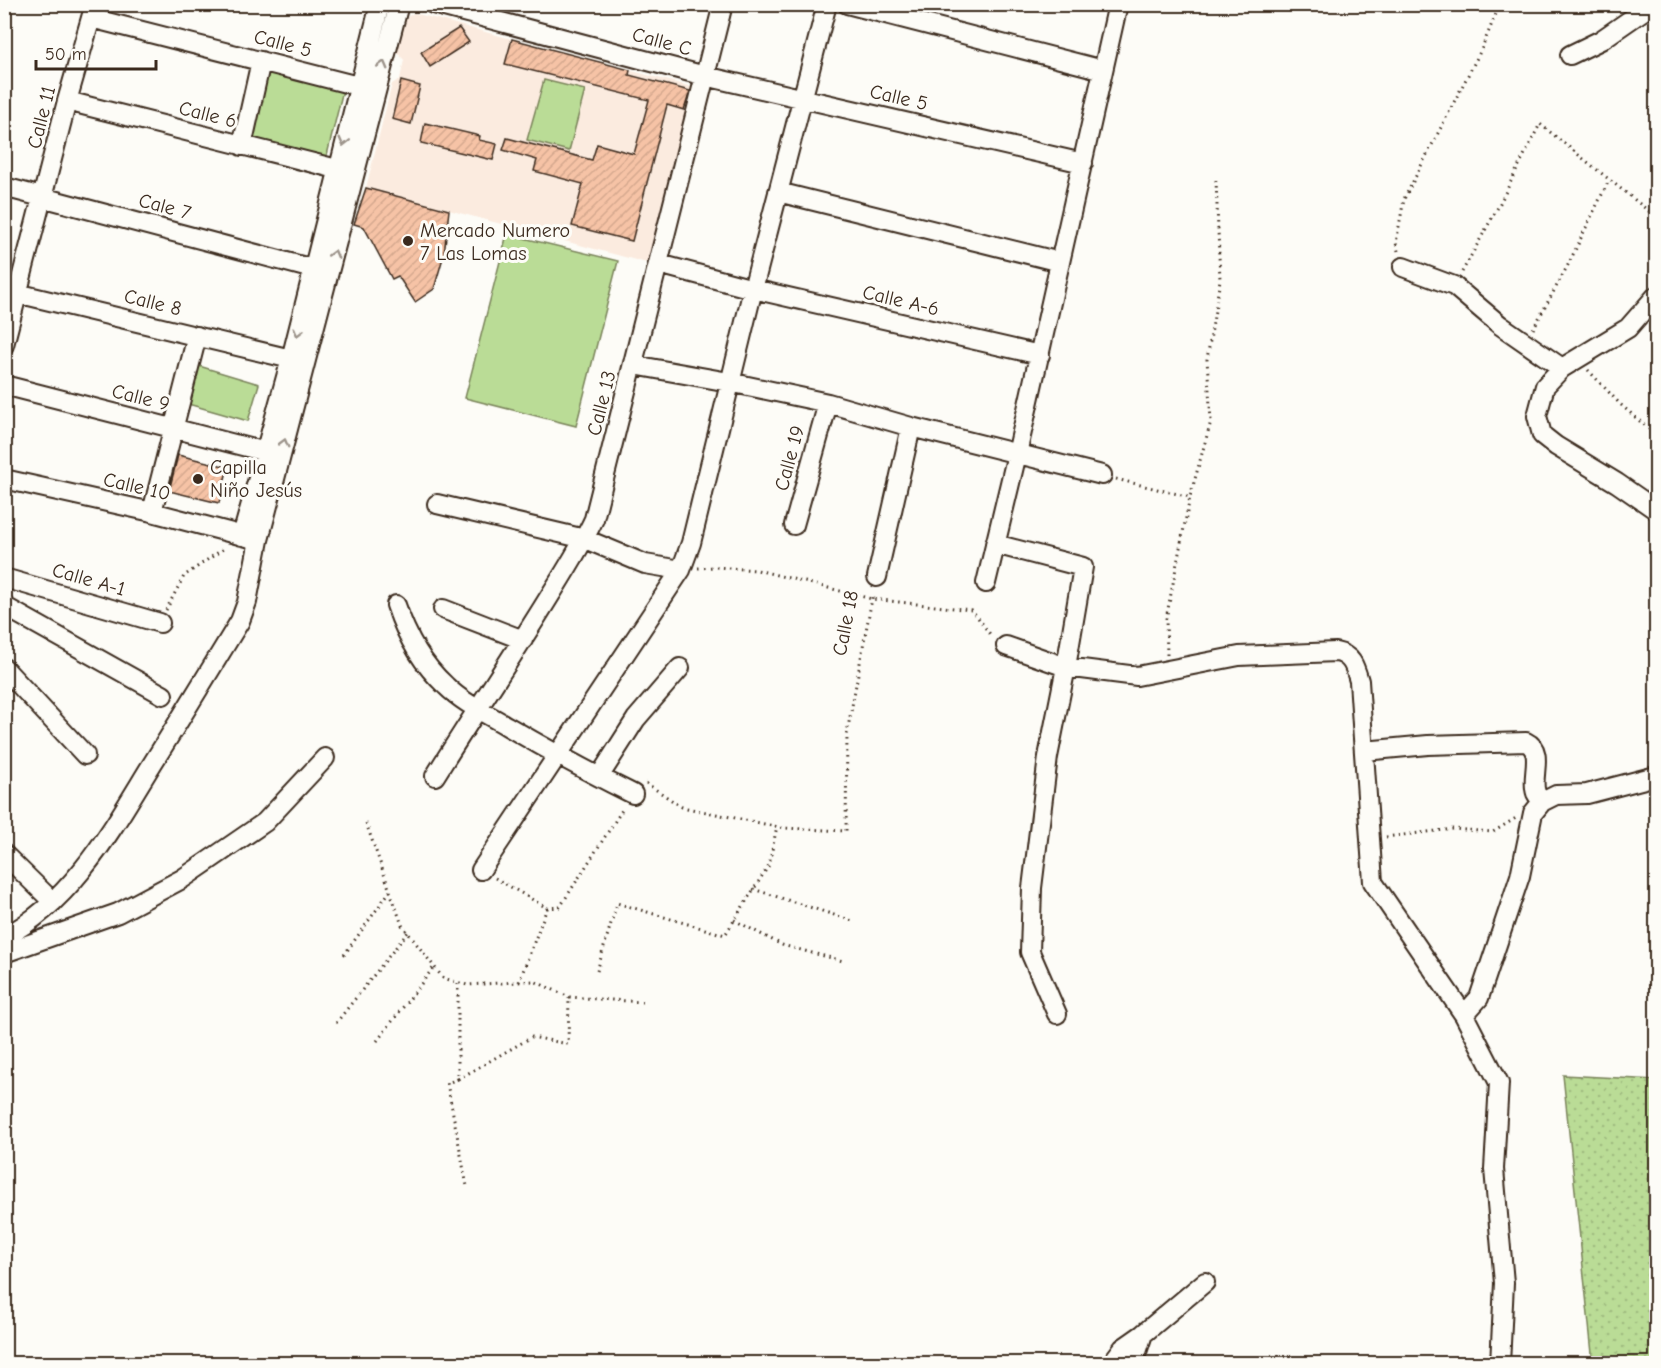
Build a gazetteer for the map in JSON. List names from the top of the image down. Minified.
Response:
{"streets":{"street":["Calle C","Calle 5","Calle 6","Calle 11","Cale 7","Calle A-6","Calle 8","Calle 9","Calle 13","Calle 19","Calle 10","Calle A-1","Calle 18"]},"crossings":[["Calle C","Calle 5"],["Calle C","Calle 13"],["Calle 5","Calle 11"],["Calle 5","Calle 13"],["Calle 6","Calle 11"],["Calle 11","Cale 7"],["Calle 11","Calle 8"],["Calle A-6","Calle 13"]],"places":["Mercado Numero 7 Las Lomas","Capilla Niño Jesús"],"scale_bar":"50 m"}
